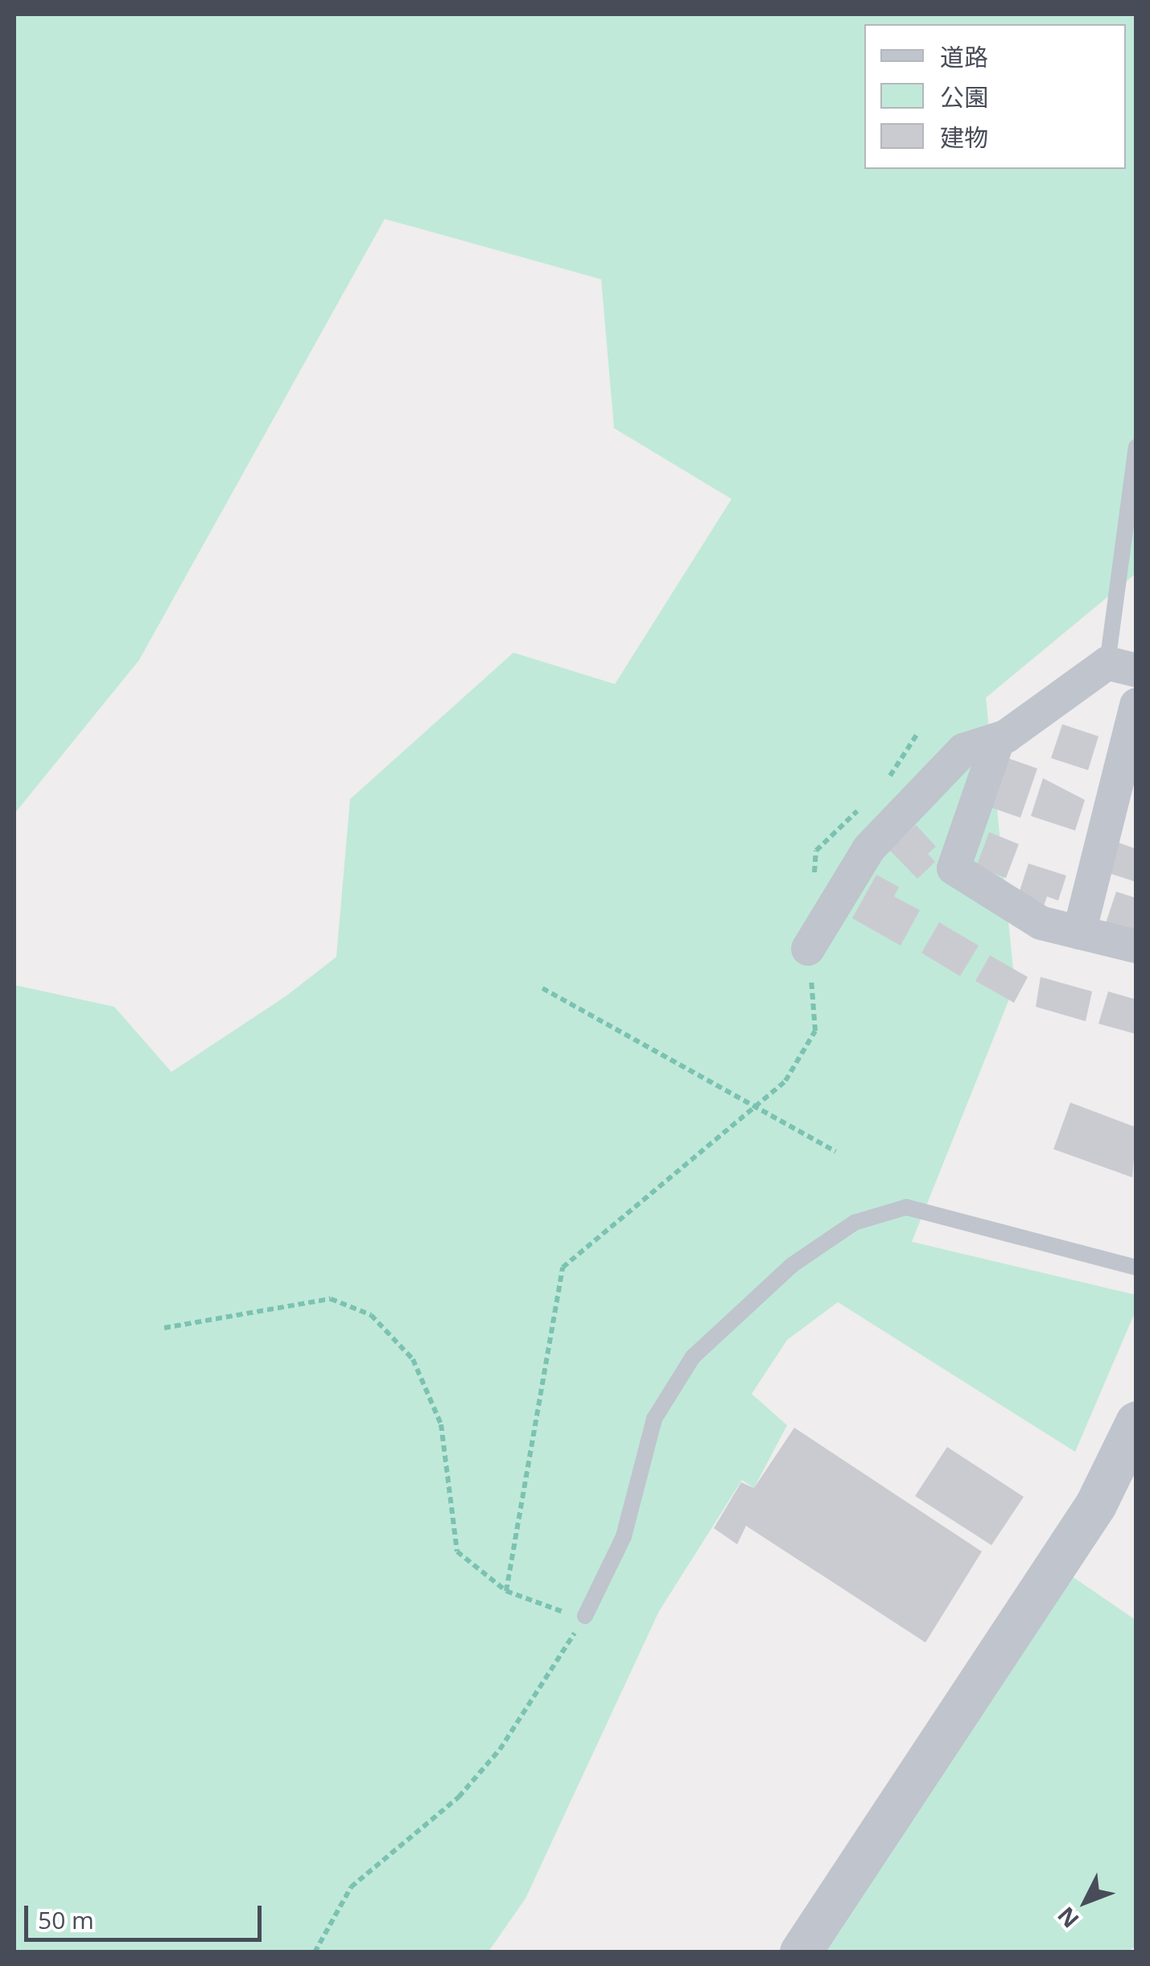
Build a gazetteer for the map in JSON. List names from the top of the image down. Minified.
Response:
{"legend":["道路","公園","建物"],"scale_bar":"50 m","north":"bottom left"}
